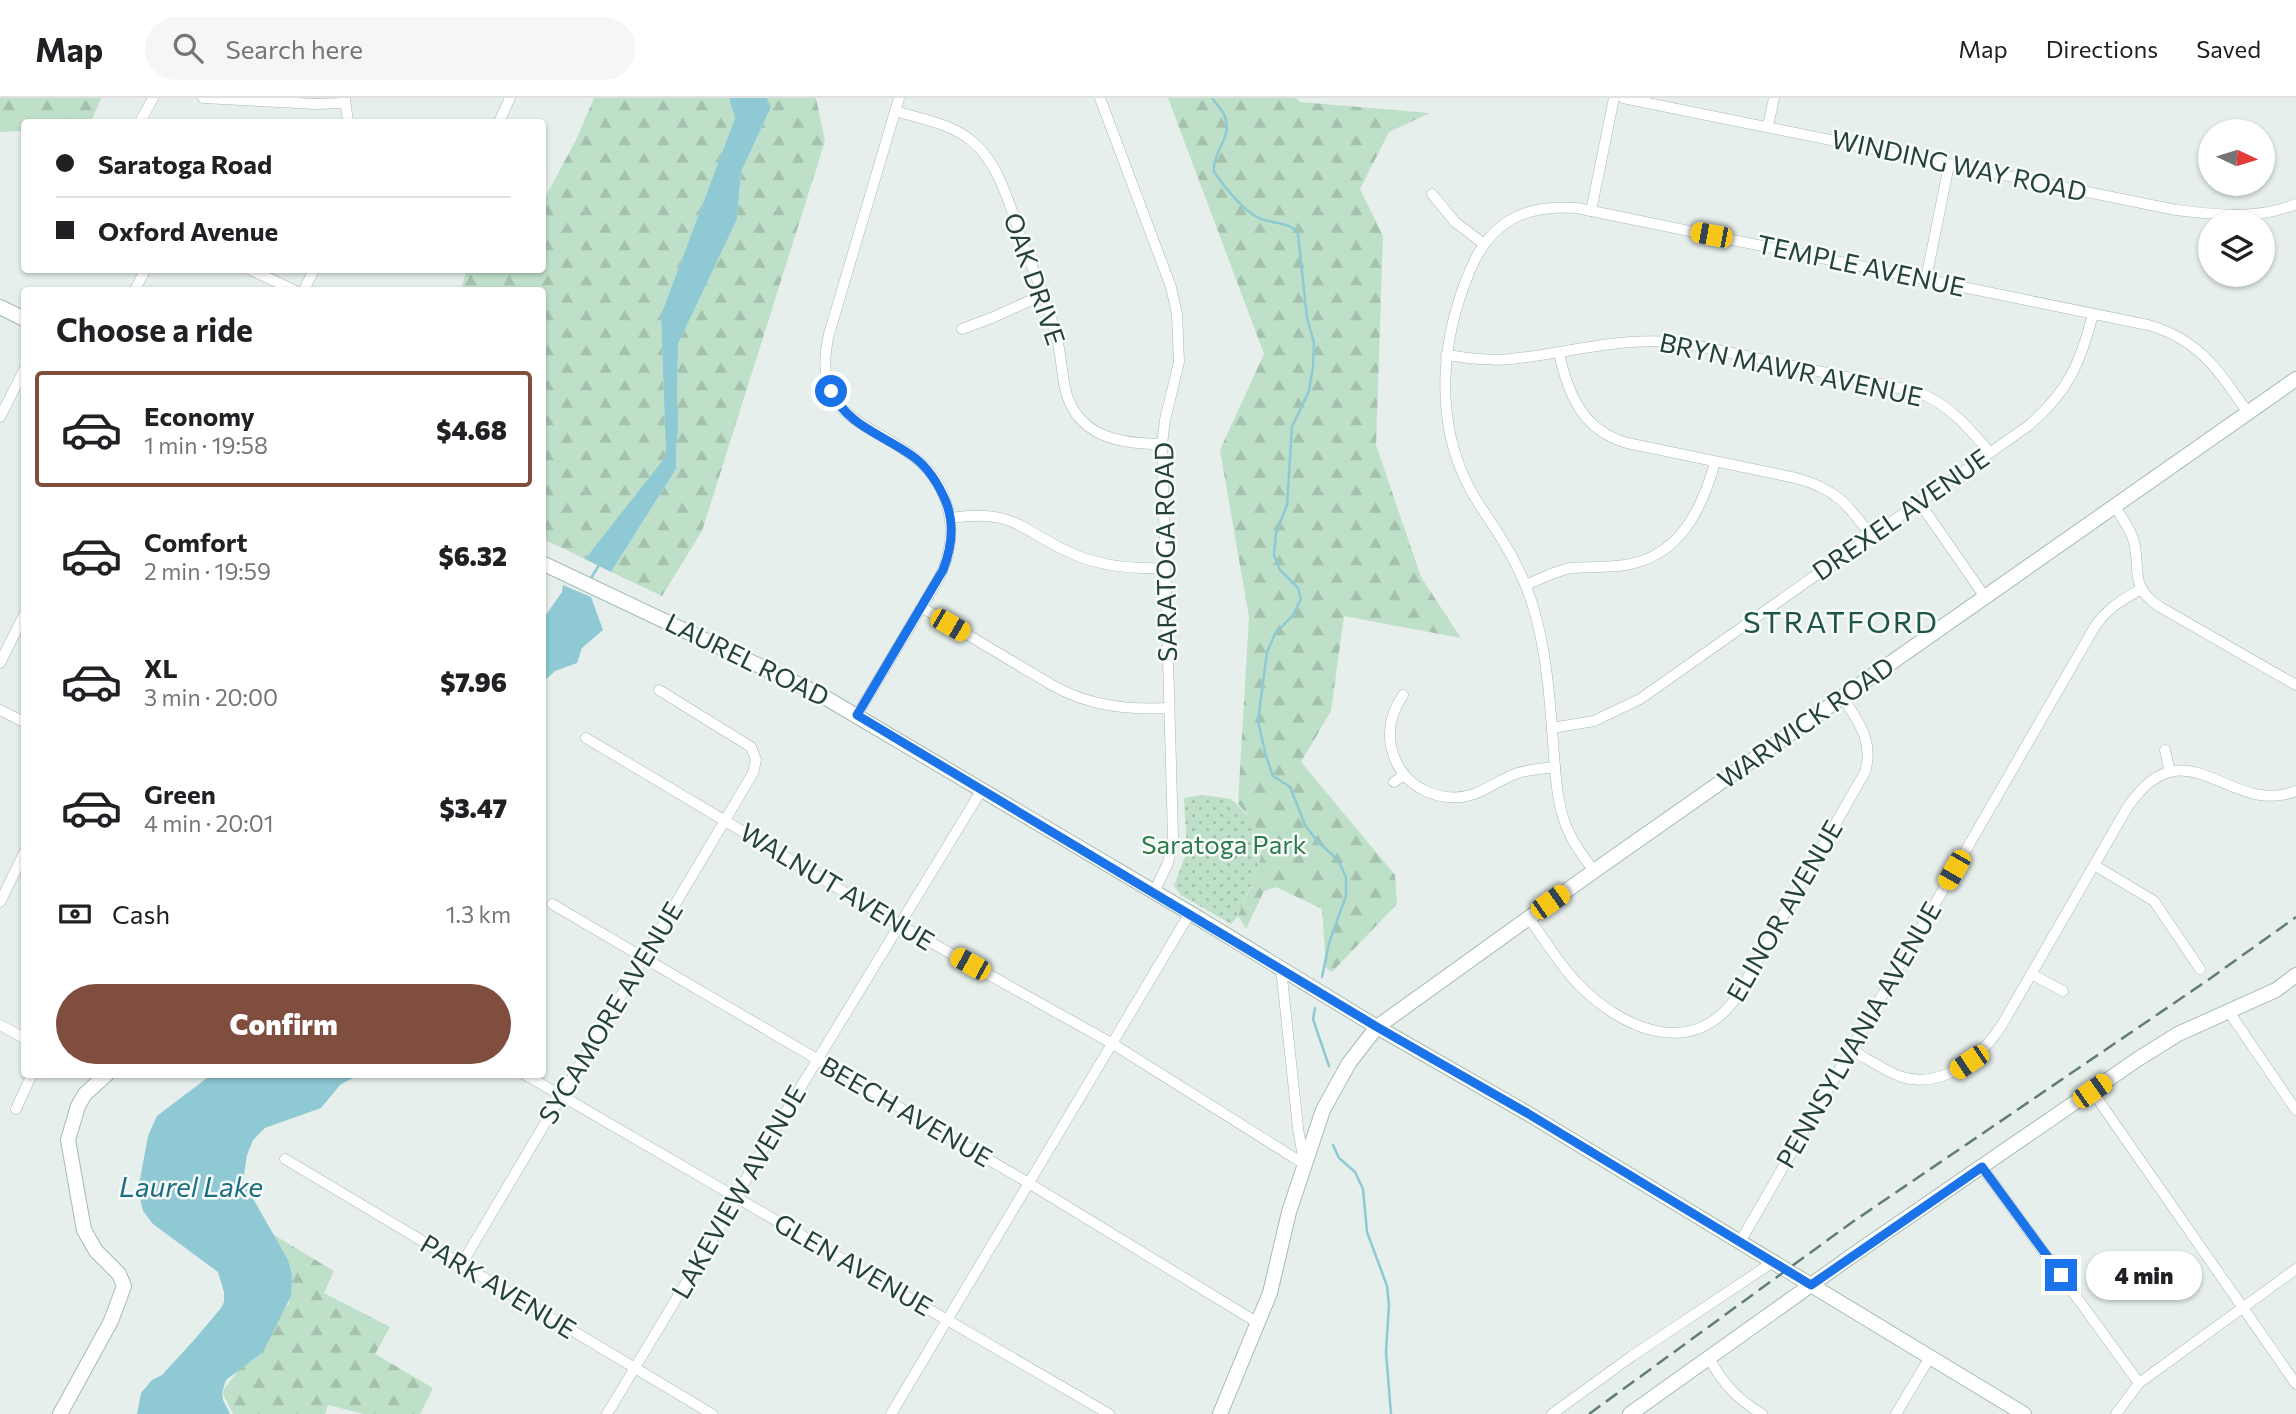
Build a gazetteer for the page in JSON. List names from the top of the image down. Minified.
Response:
{"streets":{"street":["WINDING WAY ROAD","TEMPLE AVENUE","OAK DRIVE","BRYN MAWR AVENUE","DREXEL AVENUE","SARATOGA ROAD","LAUREL ROAD","WARWICK ROAD","WALNUT AVENUE","ELINOR AVENUE","SYCAMORE AVENUE","PENNSYLVANIA AVENUE","BEECH AVENUE","LAKEVIEW AVENUE","GLEN AVENUE","PARK AVENUE"]},"crossings":[["TEMPLE AVENUE","BRYN MAWR AVENUE"],["TEMPLE AVENUE","DREXEL AVENUE"],["TEMPLE AVENUE","WARWICK ROAD"],["OAK DRIVE","SARATOGA ROAD"],["BRYN MAWR AVENUE","DREXEL AVENUE"],["SARATOGA ROAD","LAUREL ROAD"],["LAUREL ROAD","WARWICK ROAD"],["LAUREL ROAD","PENNSYLVANIA AVENUE"],["LAUREL ROAD","LAKEVIEW AVENUE"],["WARWICK ROAD","WALNUT AVENUE"],["WARWICK ROAD","ELINOR AVENUE"],["WARWICK ROAD","BEECH AVENUE"],["WALNUT AVENUE","SYCAMORE AVENUE"],["WALNUT AVENUE","LAKEVIEW AVENUE"],["SYCAMORE AVENUE","BEECH AVENUE"],["SYCAMORE AVENUE","GLEN AVENUE"],["SYCAMORE AVENUE","PARK AVENUE"],["BEECH AVENUE","LAKEVIEW AVENUE"],["LAKEVIEW AVENUE","GLEN AVENUE"],["LAKEVIEW AVENUE","PARK AVENUE"]],"districts":["STRATFORD"],"water":["Laurel Lake"],"parks":["Saratoga Park"],"north":"right","page":{"header":"Map","search":"Search here","nav":["Map","Directions","Saved"],"banner":["Saratoga Road","Oxford Avenue"],"heading":"Choose a ride","list":[{"name":"Economy","note":"1 min · 19:58","value":"$4.68"},{"name":"Comfort","note":"2 min · 19:59","value":"$6.32"},{"name":"XL","note":"3 min · 20:00","value":"$7.96"},{"name":"Green","note":"4 min · 20:01","value":"$3.47"}],"pay":["Cash","1.3 km"],"buttons":"Confirm","bubble":"4 min"}}
